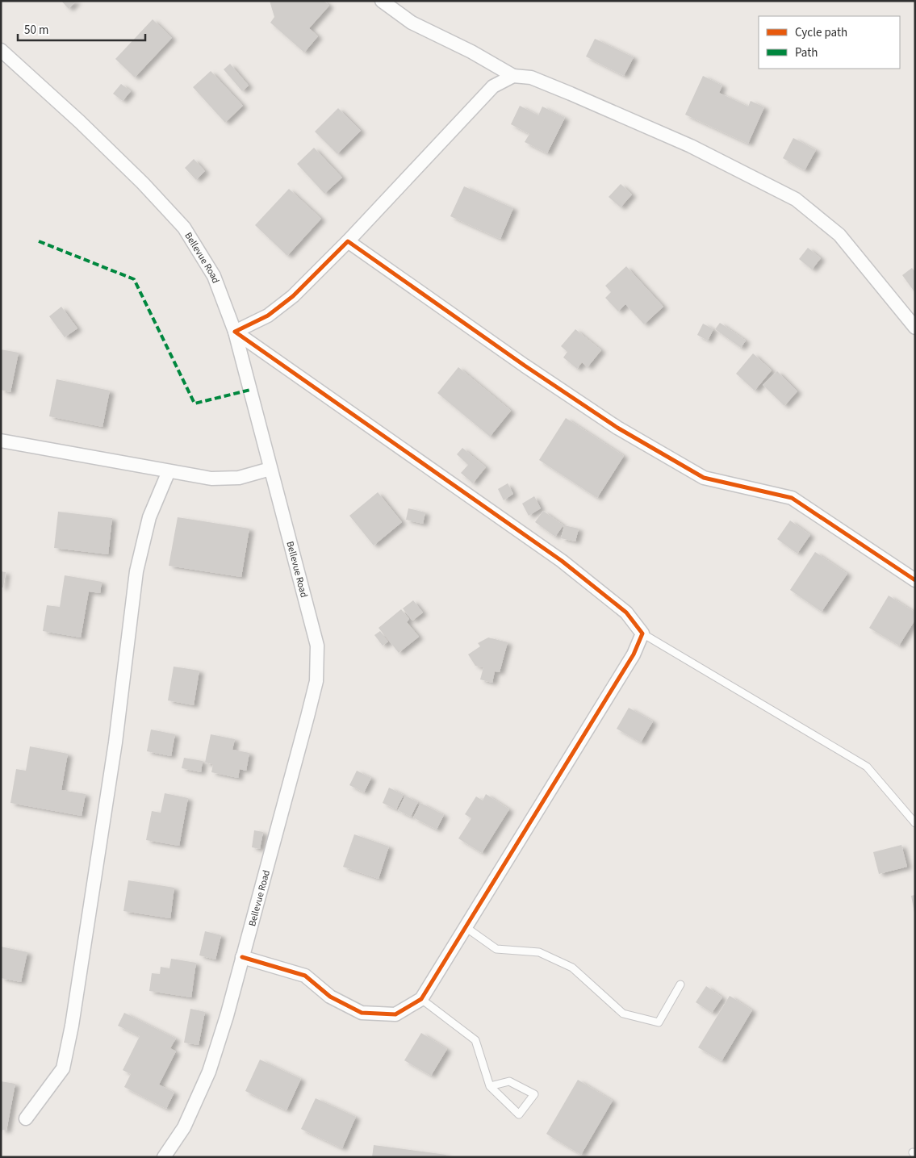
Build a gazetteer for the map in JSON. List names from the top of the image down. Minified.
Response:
{"streets":{"street":["Bellevue Road"]},"legend":["Cycle path","Path"],"scale_bar":"50 m"}
